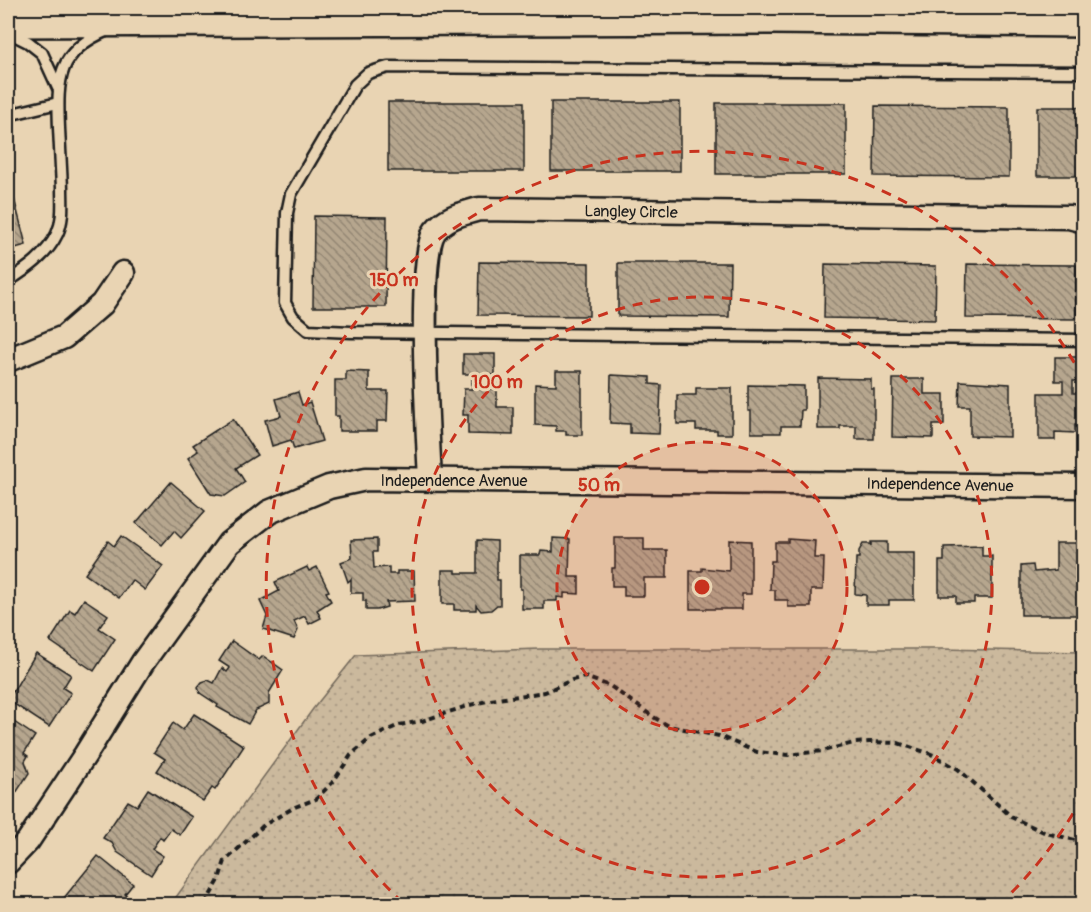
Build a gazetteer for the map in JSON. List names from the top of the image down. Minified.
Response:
{"streets":{"street":["Langley Circle","Independence Avenue"]},"crossings":[["Langley Circle","Independence Avenue"]],"rings":["150 m","100 m","50 m"]}
